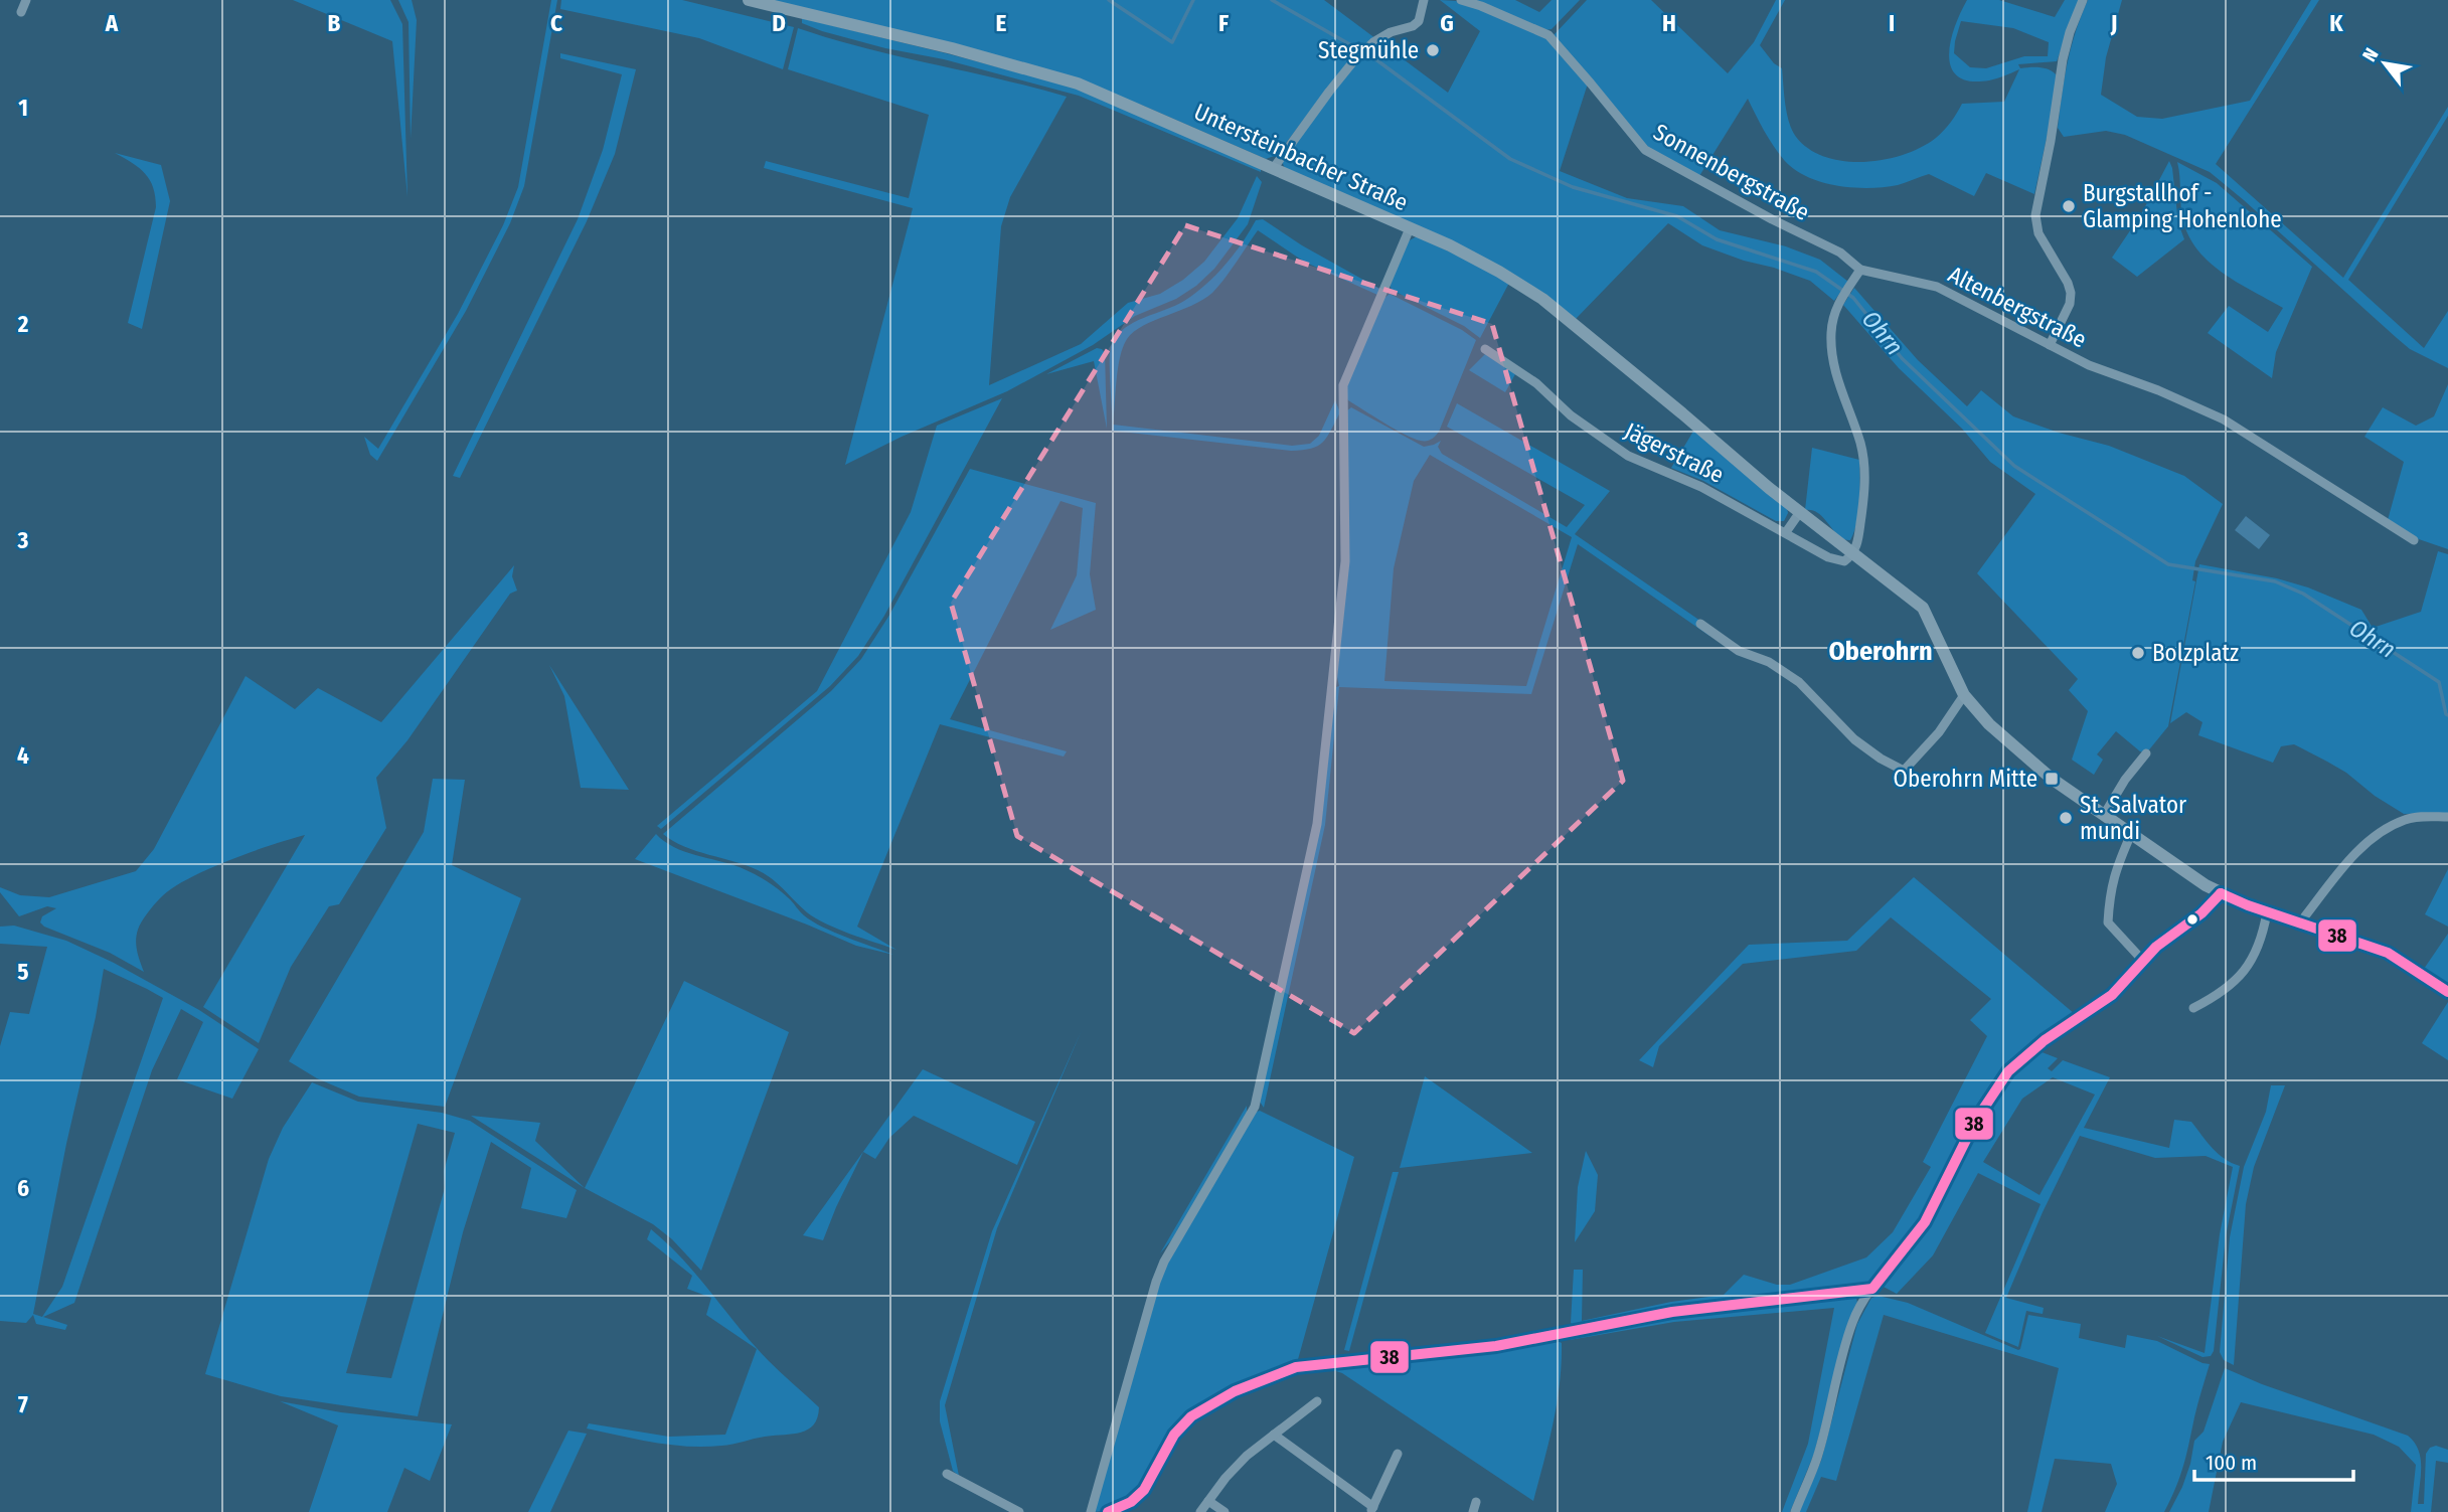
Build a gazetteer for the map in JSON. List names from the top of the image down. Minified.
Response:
{"streets":{"main road":["Untersteinbacher Straße"],"street":["Sonnenbergstraße","Altenbergstraße","Jägerstraße"]},"crossings":[["Untersteinbacher Straße","Jägerstraße"],["Sonnenbergstraße","Altenbergstraße"]],"districts":["Oberohrn"],"water":["Ohrn"],"places":{"other":["Stegmühle","Burgstallhof - Glamping Hohenlohe","Bolzplatz","St. Salvator mundi"],"transit":["Oberohrn Mitte"]},"lines":["transit line 38"],"scale_bar":"100 m","north":"top left","grid":{"columns":["A","B","C","D","E","F","G","H","I","J","K"],"rows":["1","2","3","4","5","6","7"]}}
